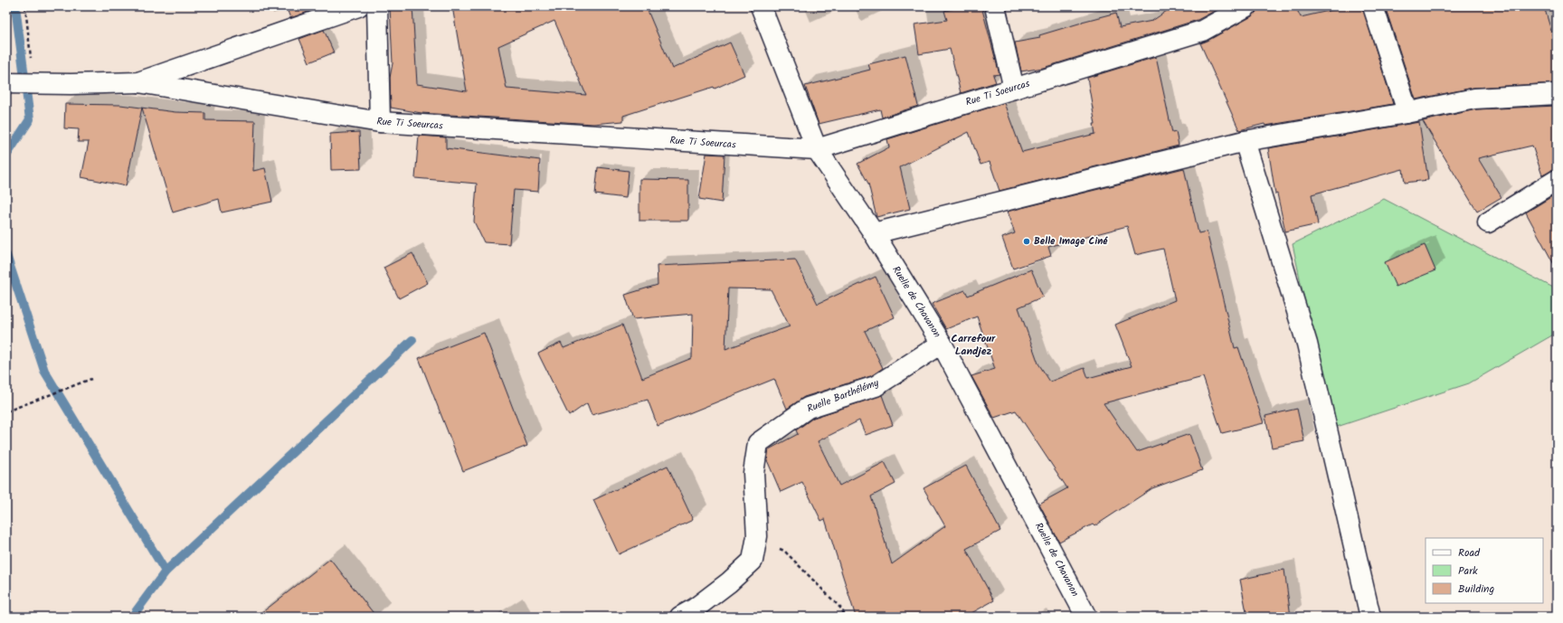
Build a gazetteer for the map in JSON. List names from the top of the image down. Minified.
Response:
{"streets":{"street":["Rue Ti Soeurcas","Ruelle de Chavanon","Ruelle Barthélémy"]},"crossings":[["Rue Ti Soeurcas","Ruelle de Chavanon"],["Ruelle de Chavanon","Ruelle Barthélémy"]],"districts":["Carrefour Landjez"],"places":["Belle Image Ciné"],"legend":["Road","Park","Building"]}
